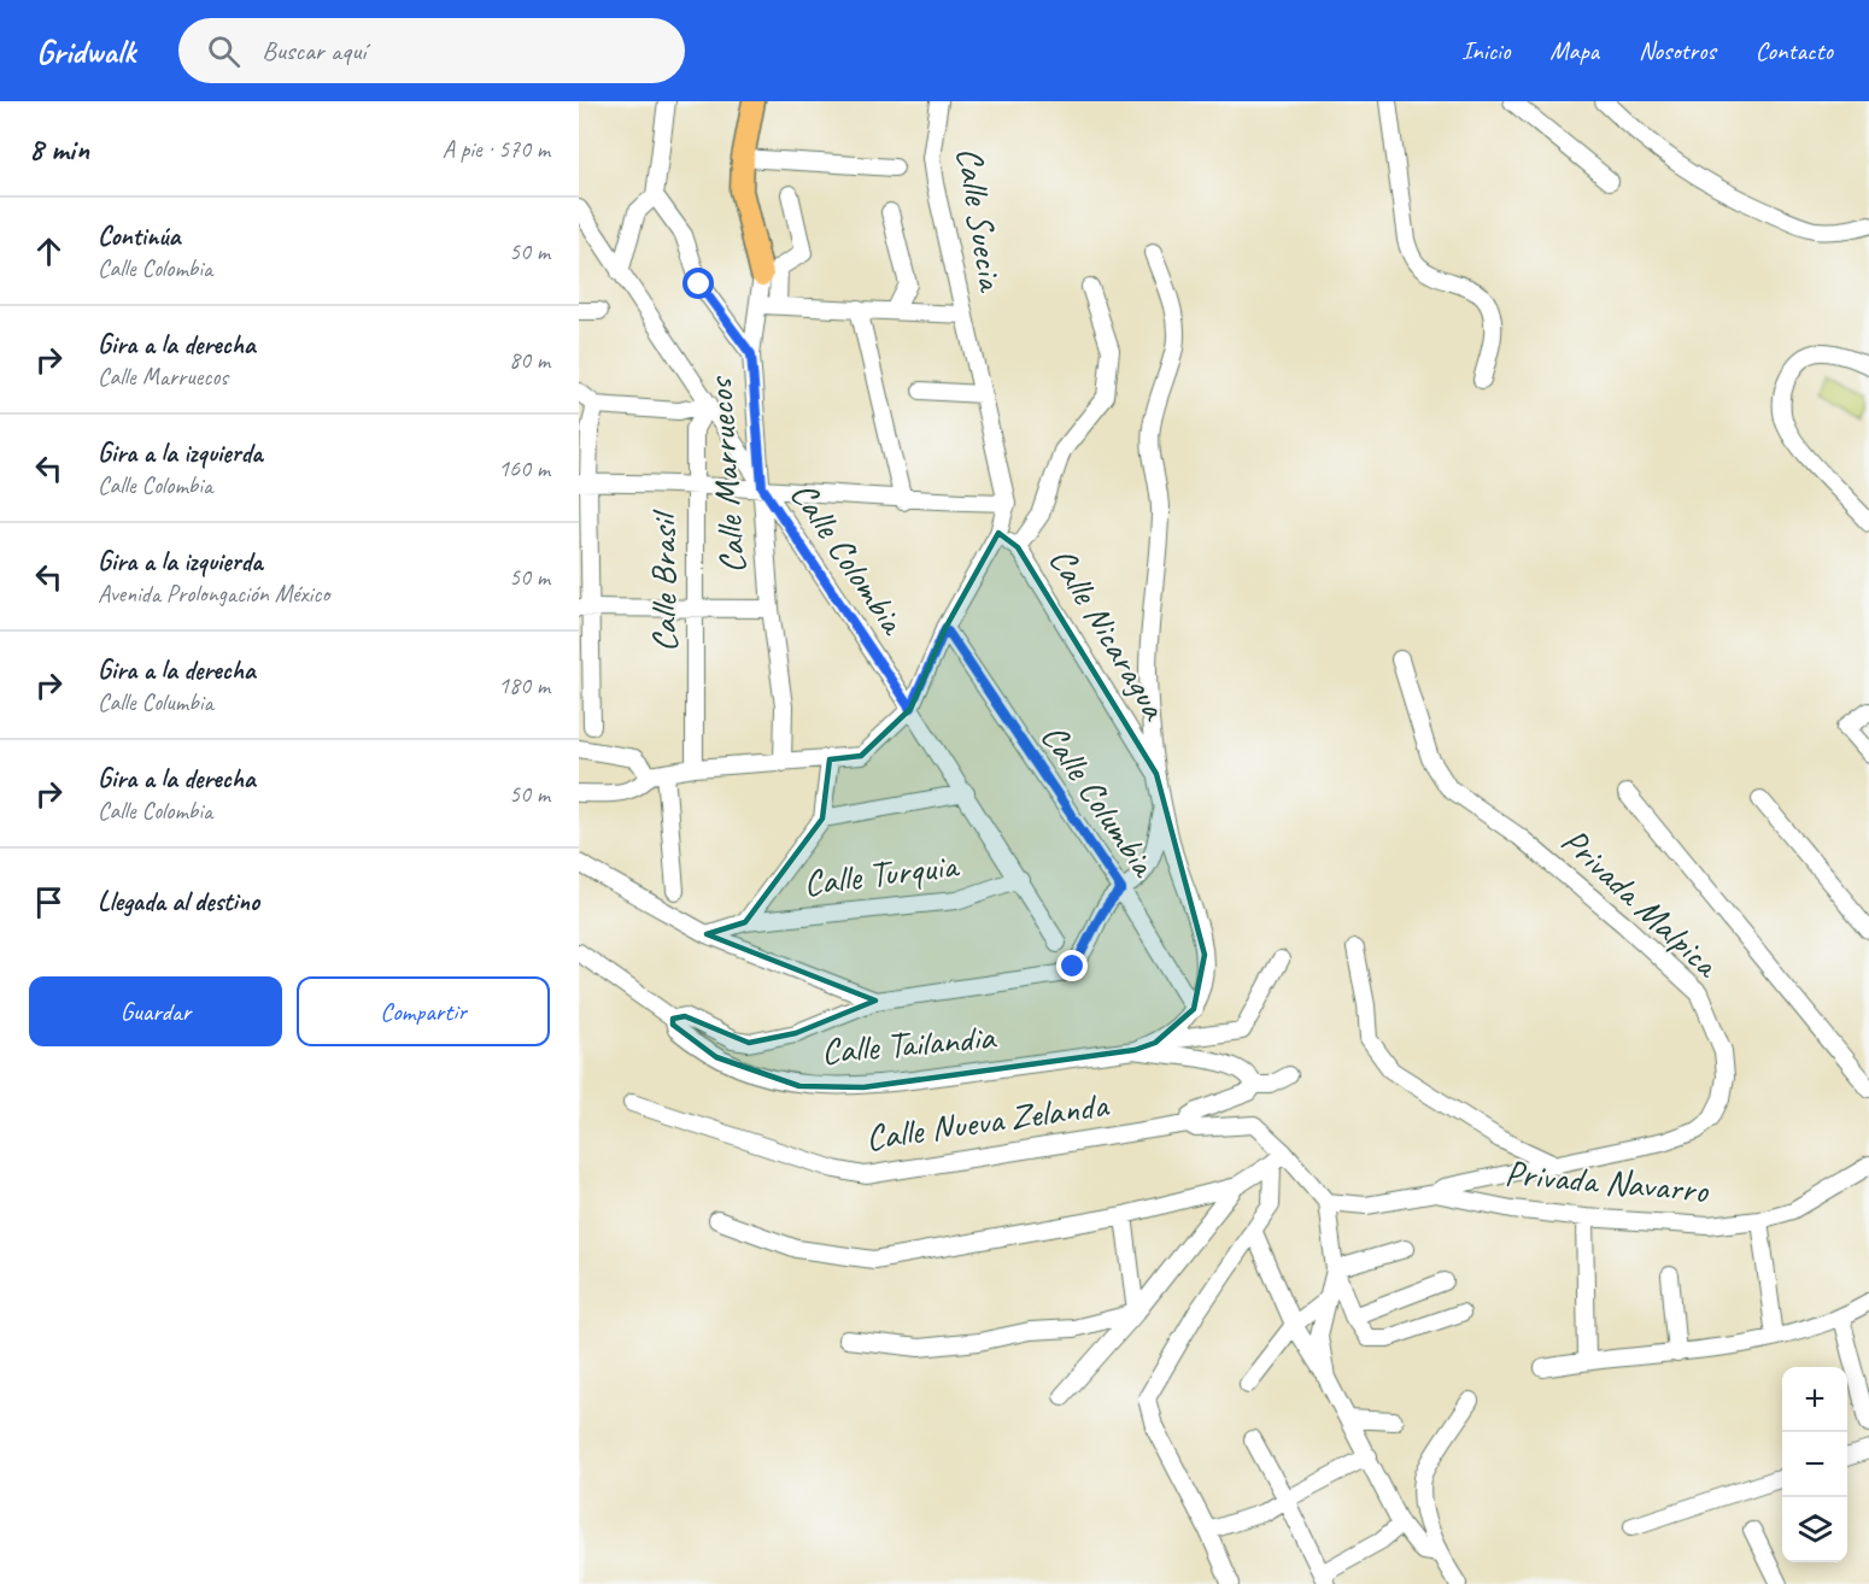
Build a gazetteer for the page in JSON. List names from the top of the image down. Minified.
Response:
{"streets":{"main road":["Calle Marruecos"],"street":["Calle Suecia","Calle Colombia","Calle Brasil","Calle Nicaragua","Calle Columbia","Calle Turquia","Privada Malpica","Calle Tailandia","Calle Nueva Zelanda","Privada Navarro"]},"crossings":[["Calle Suecia","Calle Marruecos"],["Calle Marruecos","Calle Colombia"],["Calle Colombia","Calle Brasil"],["Calle Colombia","Calle Turquia"],["Privada Malpica","Privada Navarro"]],"page":{"header":"Gridwalk","search":"Buscar aquí","nav":["Inicio","Mapa","Nosotros","Contacto"],"heading":["8 min","A pie · 570 m"],"list":[["Continúa","Calle Colombia","50 m"],["Gira a la derecha","Calle Marruecos","80 m"],["Gira a la izquierda","Calle Colombia","160 m"],["Gira a la izquierda","Avenida Prolongación México","50 m"],["Gira a la derecha","Calle Columbia","180 m"],["Gira a la derecha","Calle Colombia","50 m"],"Llegada al destino"],"buttons":["Guardar","Compartir"],"map_buttons":["+","−"]}}
